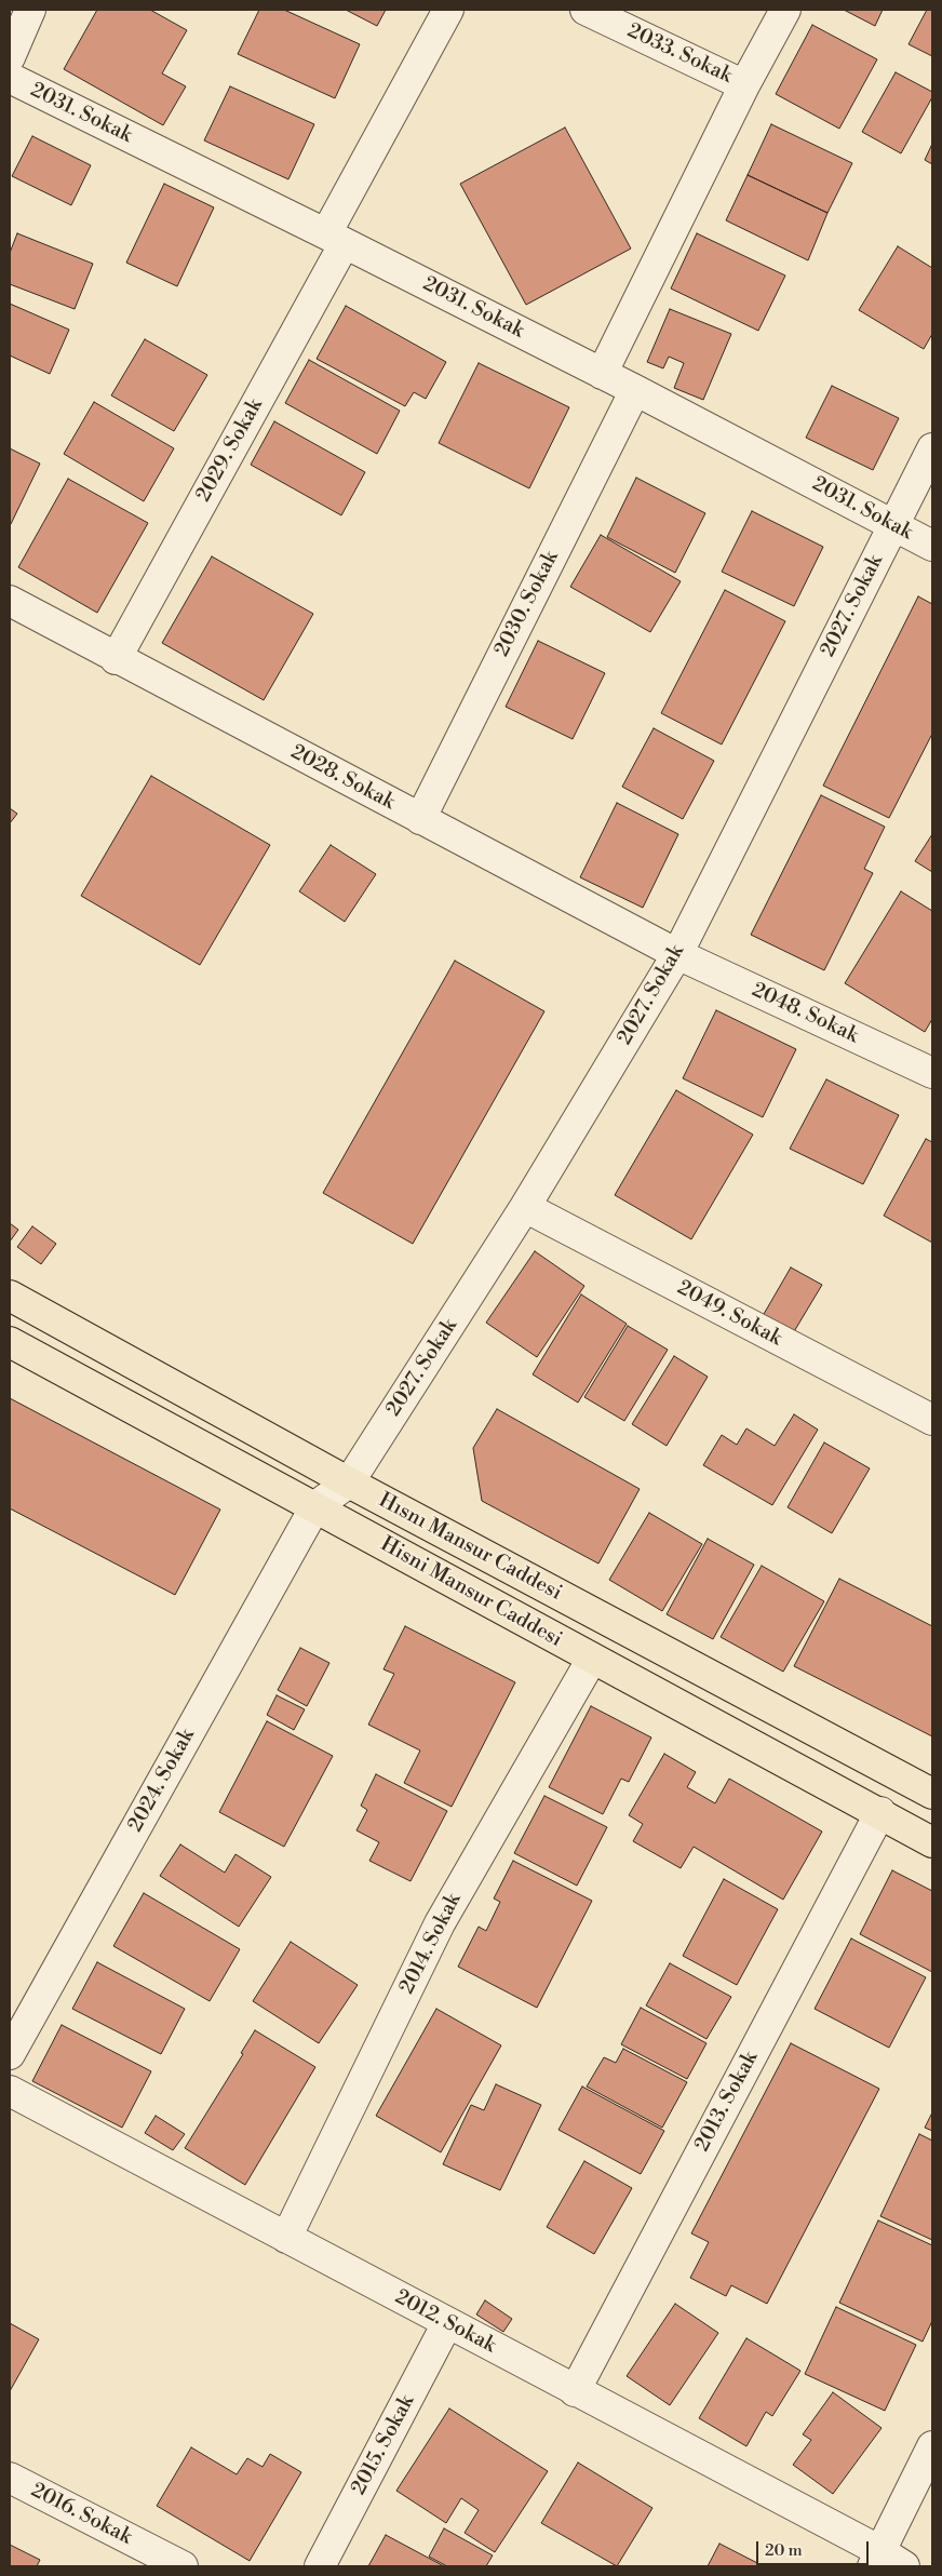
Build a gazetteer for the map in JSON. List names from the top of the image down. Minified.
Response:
{"streets":{"main road":["Hısnı Mansur Caddesi","Hisni Mansur Caddesi"],"street":["2033. Sokak","2031. Sokak","2029. Sokak","2030. Sokak","2027. Sokak","2028. Sokak","2048. Sokak","2049. Sokak","2024. Sokak","2014. Sokak","2013. Sokak","2012. Sokak","2015. Sokak","2016. Sokak"]},"crossings":[["2031. Sokak","2029. Sokak"],["2031. Sokak","2030. Sokak"],["2031. Sokak","2027. Sokak"],["2029. Sokak","2028. Sokak"],["2030. Sokak","2028. Sokak"],["2027. Sokak","2028. Sokak"],["2027. Sokak","2048. Sokak"],["2027. Sokak","2049. Sokak"],["2027. Sokak","Hısnı Mansur Caddesi"],["2027. Sokak","Hisni Mansur Caddesi"],["2027. Sokak","2024. Sokak"],["2028. Sokak","2048. Sokak"],["Hisni Mansur Caddesi","2024. Sokak"],["Hisni Mansur Caddesi","2014. Sokak"],["Hisni Mansur Caddesi","2013. Sokak"],["2014. Sokak","2012. Sokak"],["2013. Sokak","2012. Sokak"],["2012. Sokak","2015. Sokak"]],"scale_bar":"20 m"}
